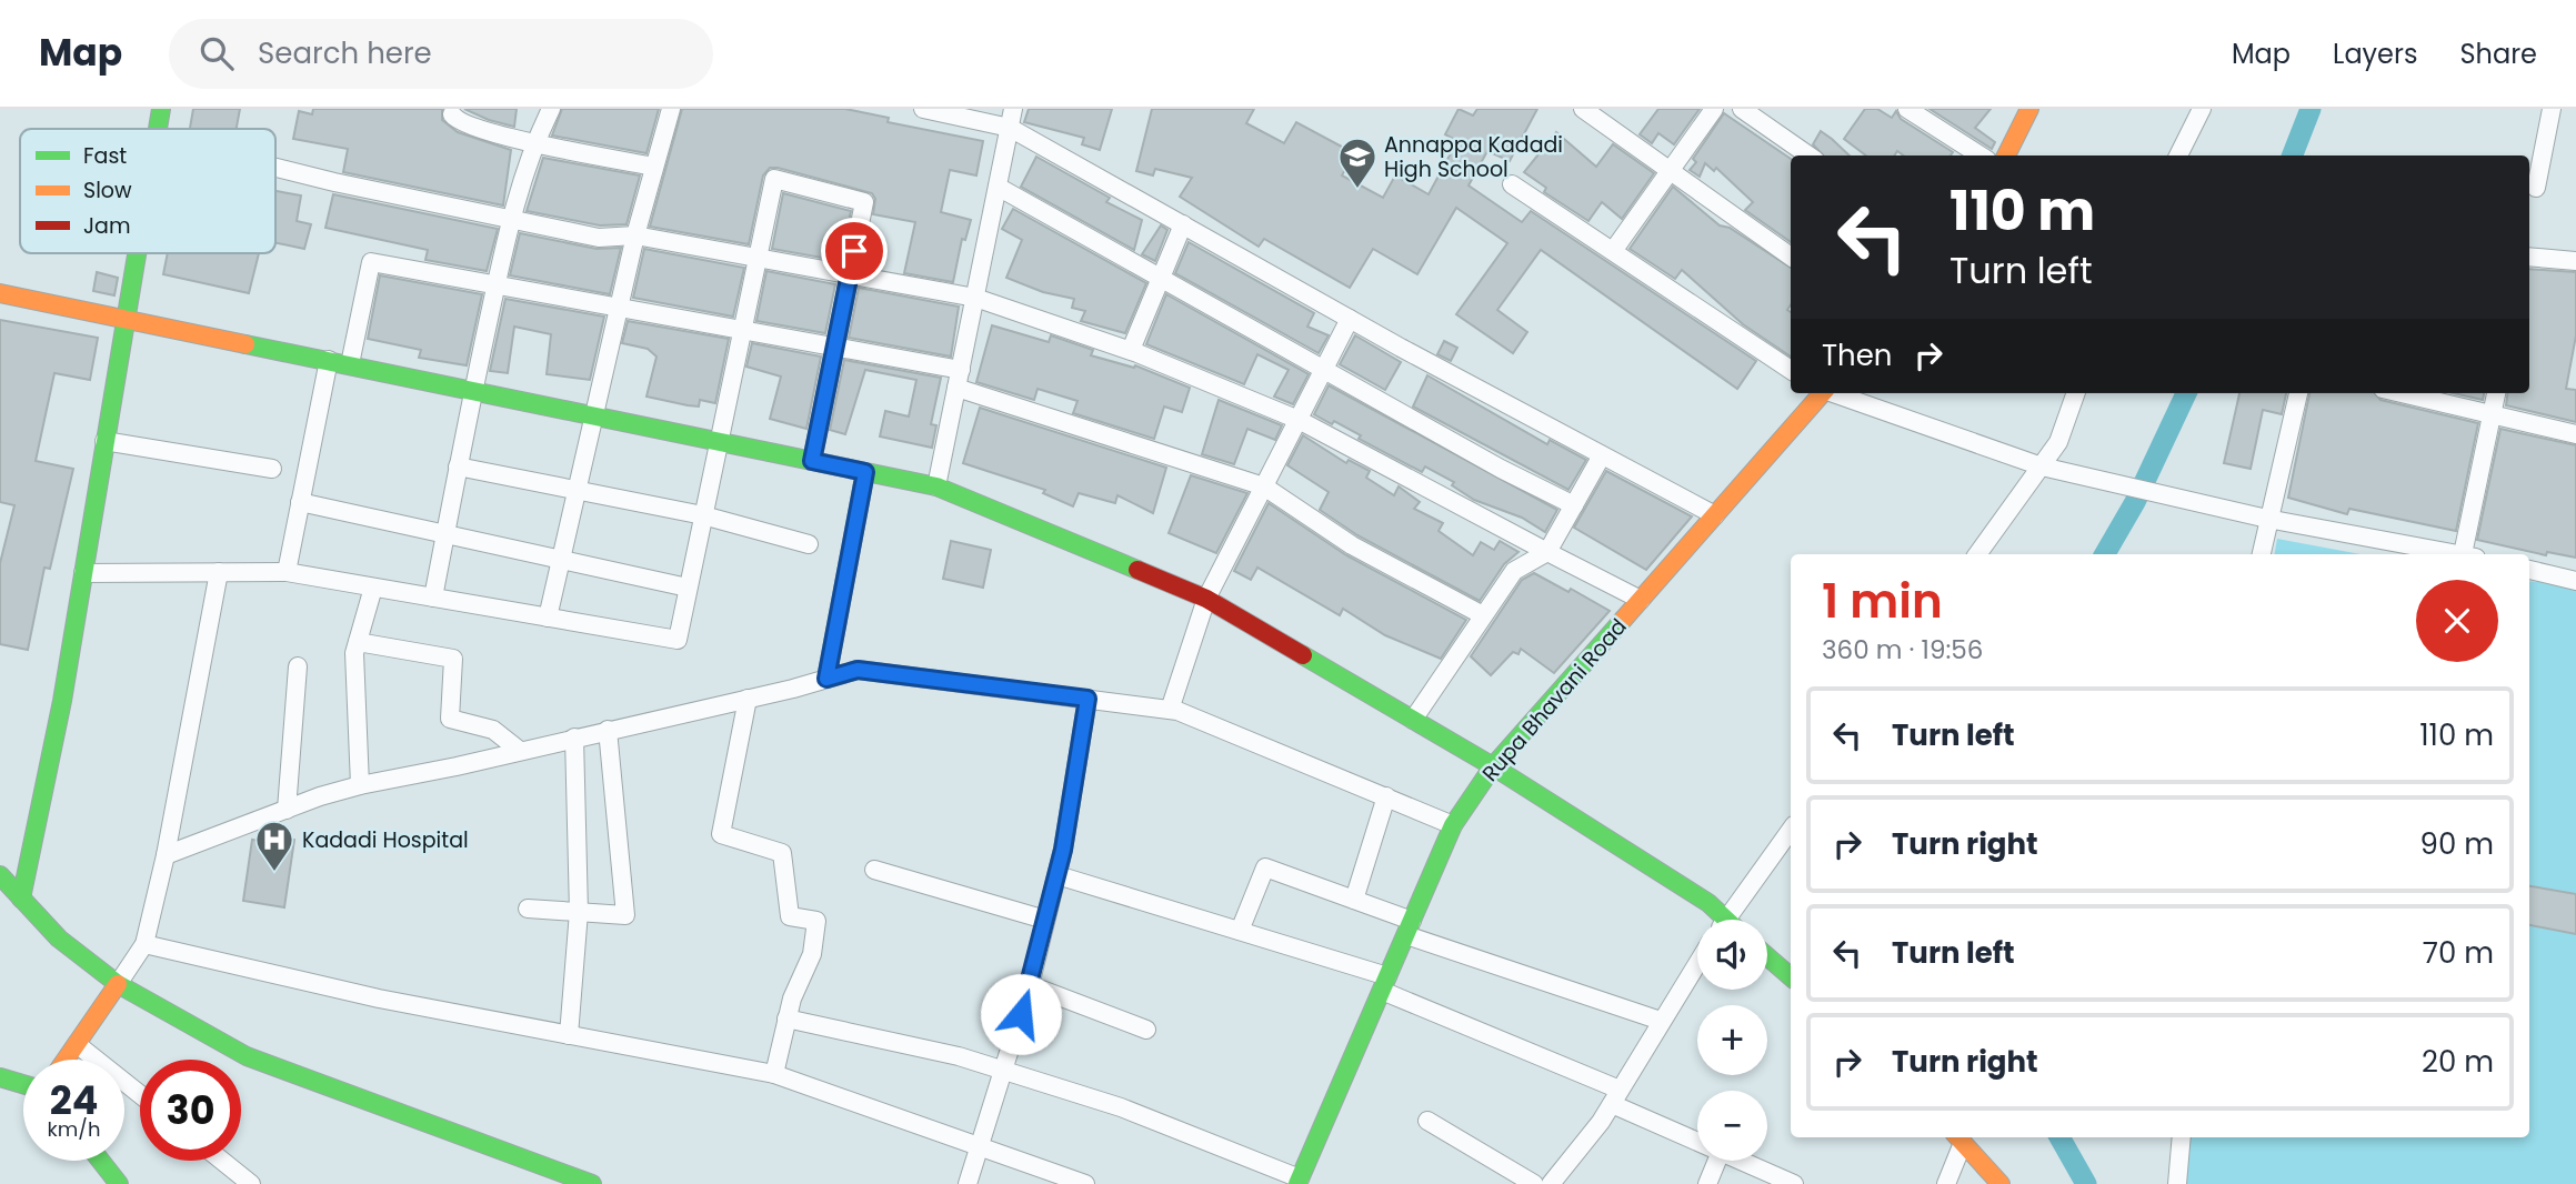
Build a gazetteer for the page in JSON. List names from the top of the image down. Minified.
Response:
{"streets":{"street":["Rupa Bhavani Road"]},"places":{"school or university":["Annappa Kadadi High School"],"hospital":["Kadadi Hospital"]},"legend":["Fast","Slow","Jam"],"page":{"header":"Map","search":"Search here","nav":["Map","Layers","Share"],"turn":["110 m","Turn left"],"then":"Then","heading":["1 min","360 m · 19:56"],"list":[{"name":"Turn left","value":"110 m"},{"name":"Turn right","value":"90 m"},{"name":"Turn left","value":"70 m"},{"name":"Turn right","value":"20 m"}],"map_buttons":["+","−"],"speed":"24 km/h","limit":"30"}}
